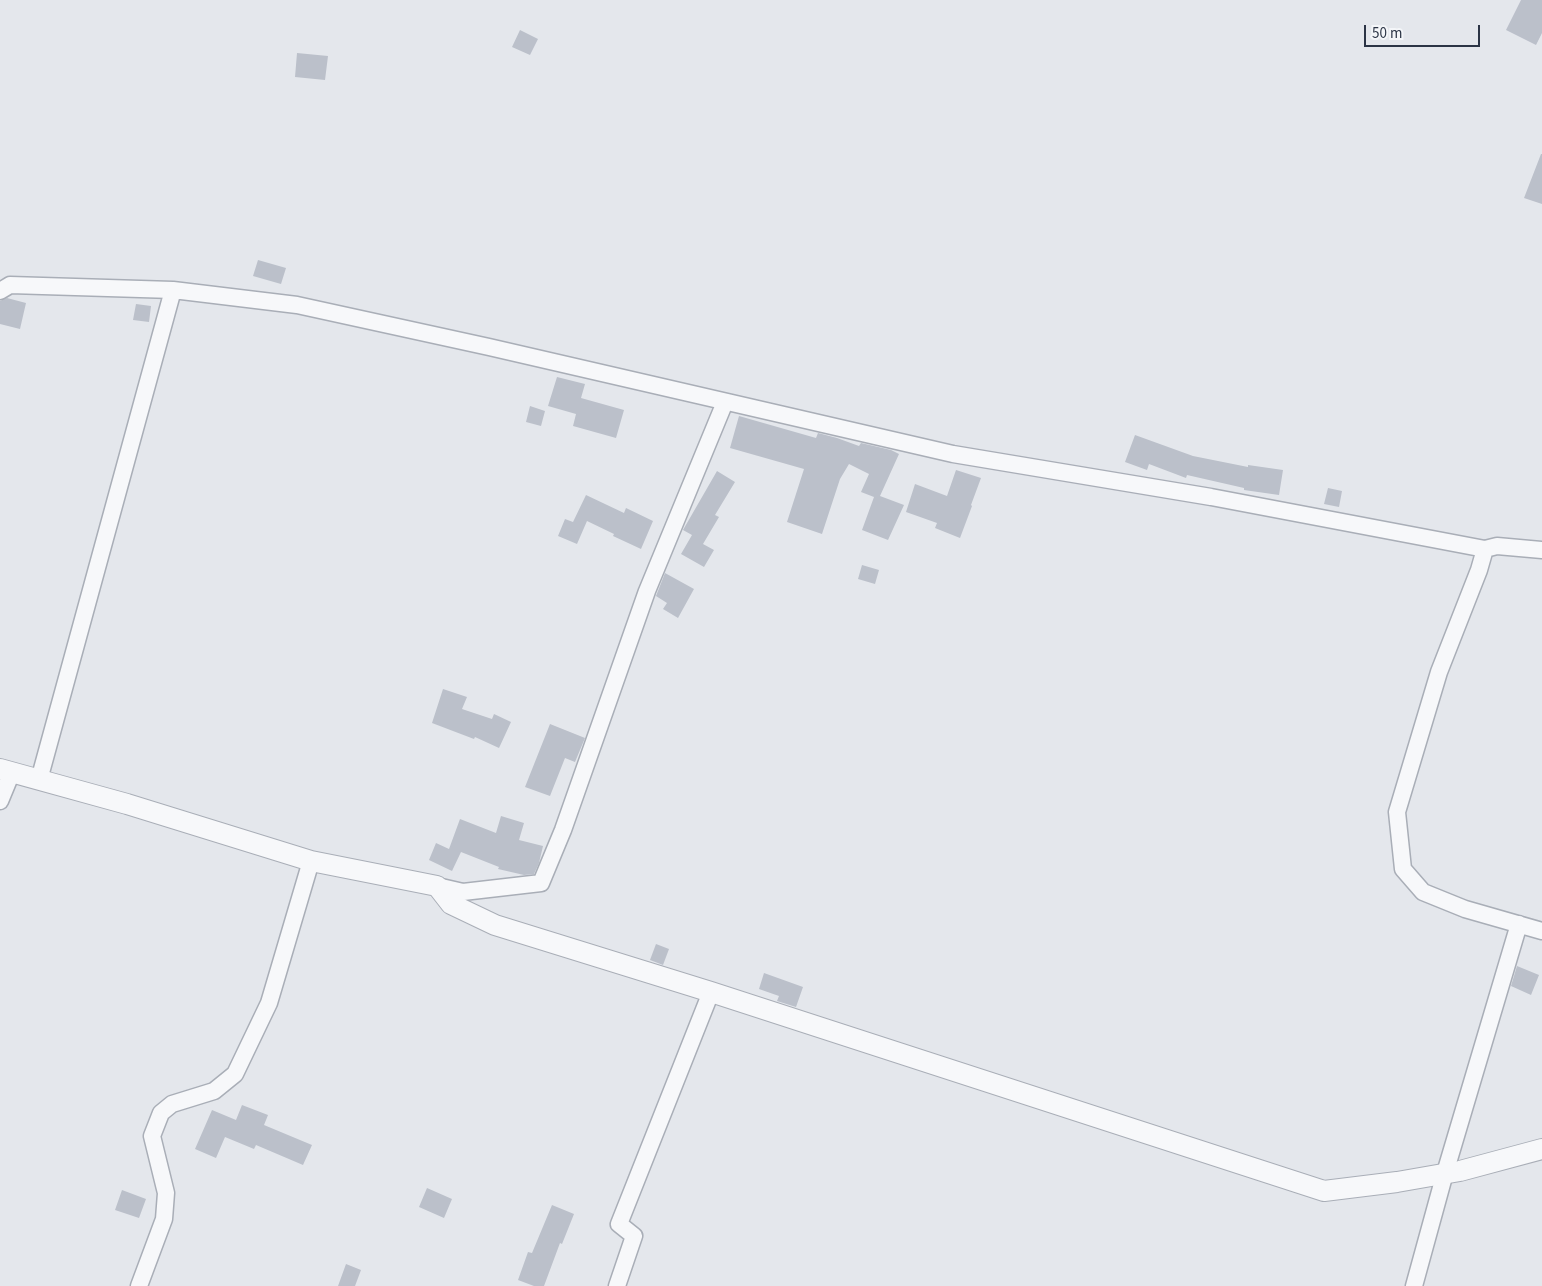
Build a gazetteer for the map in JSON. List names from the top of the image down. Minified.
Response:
{"scale_bar":"50 m"}
